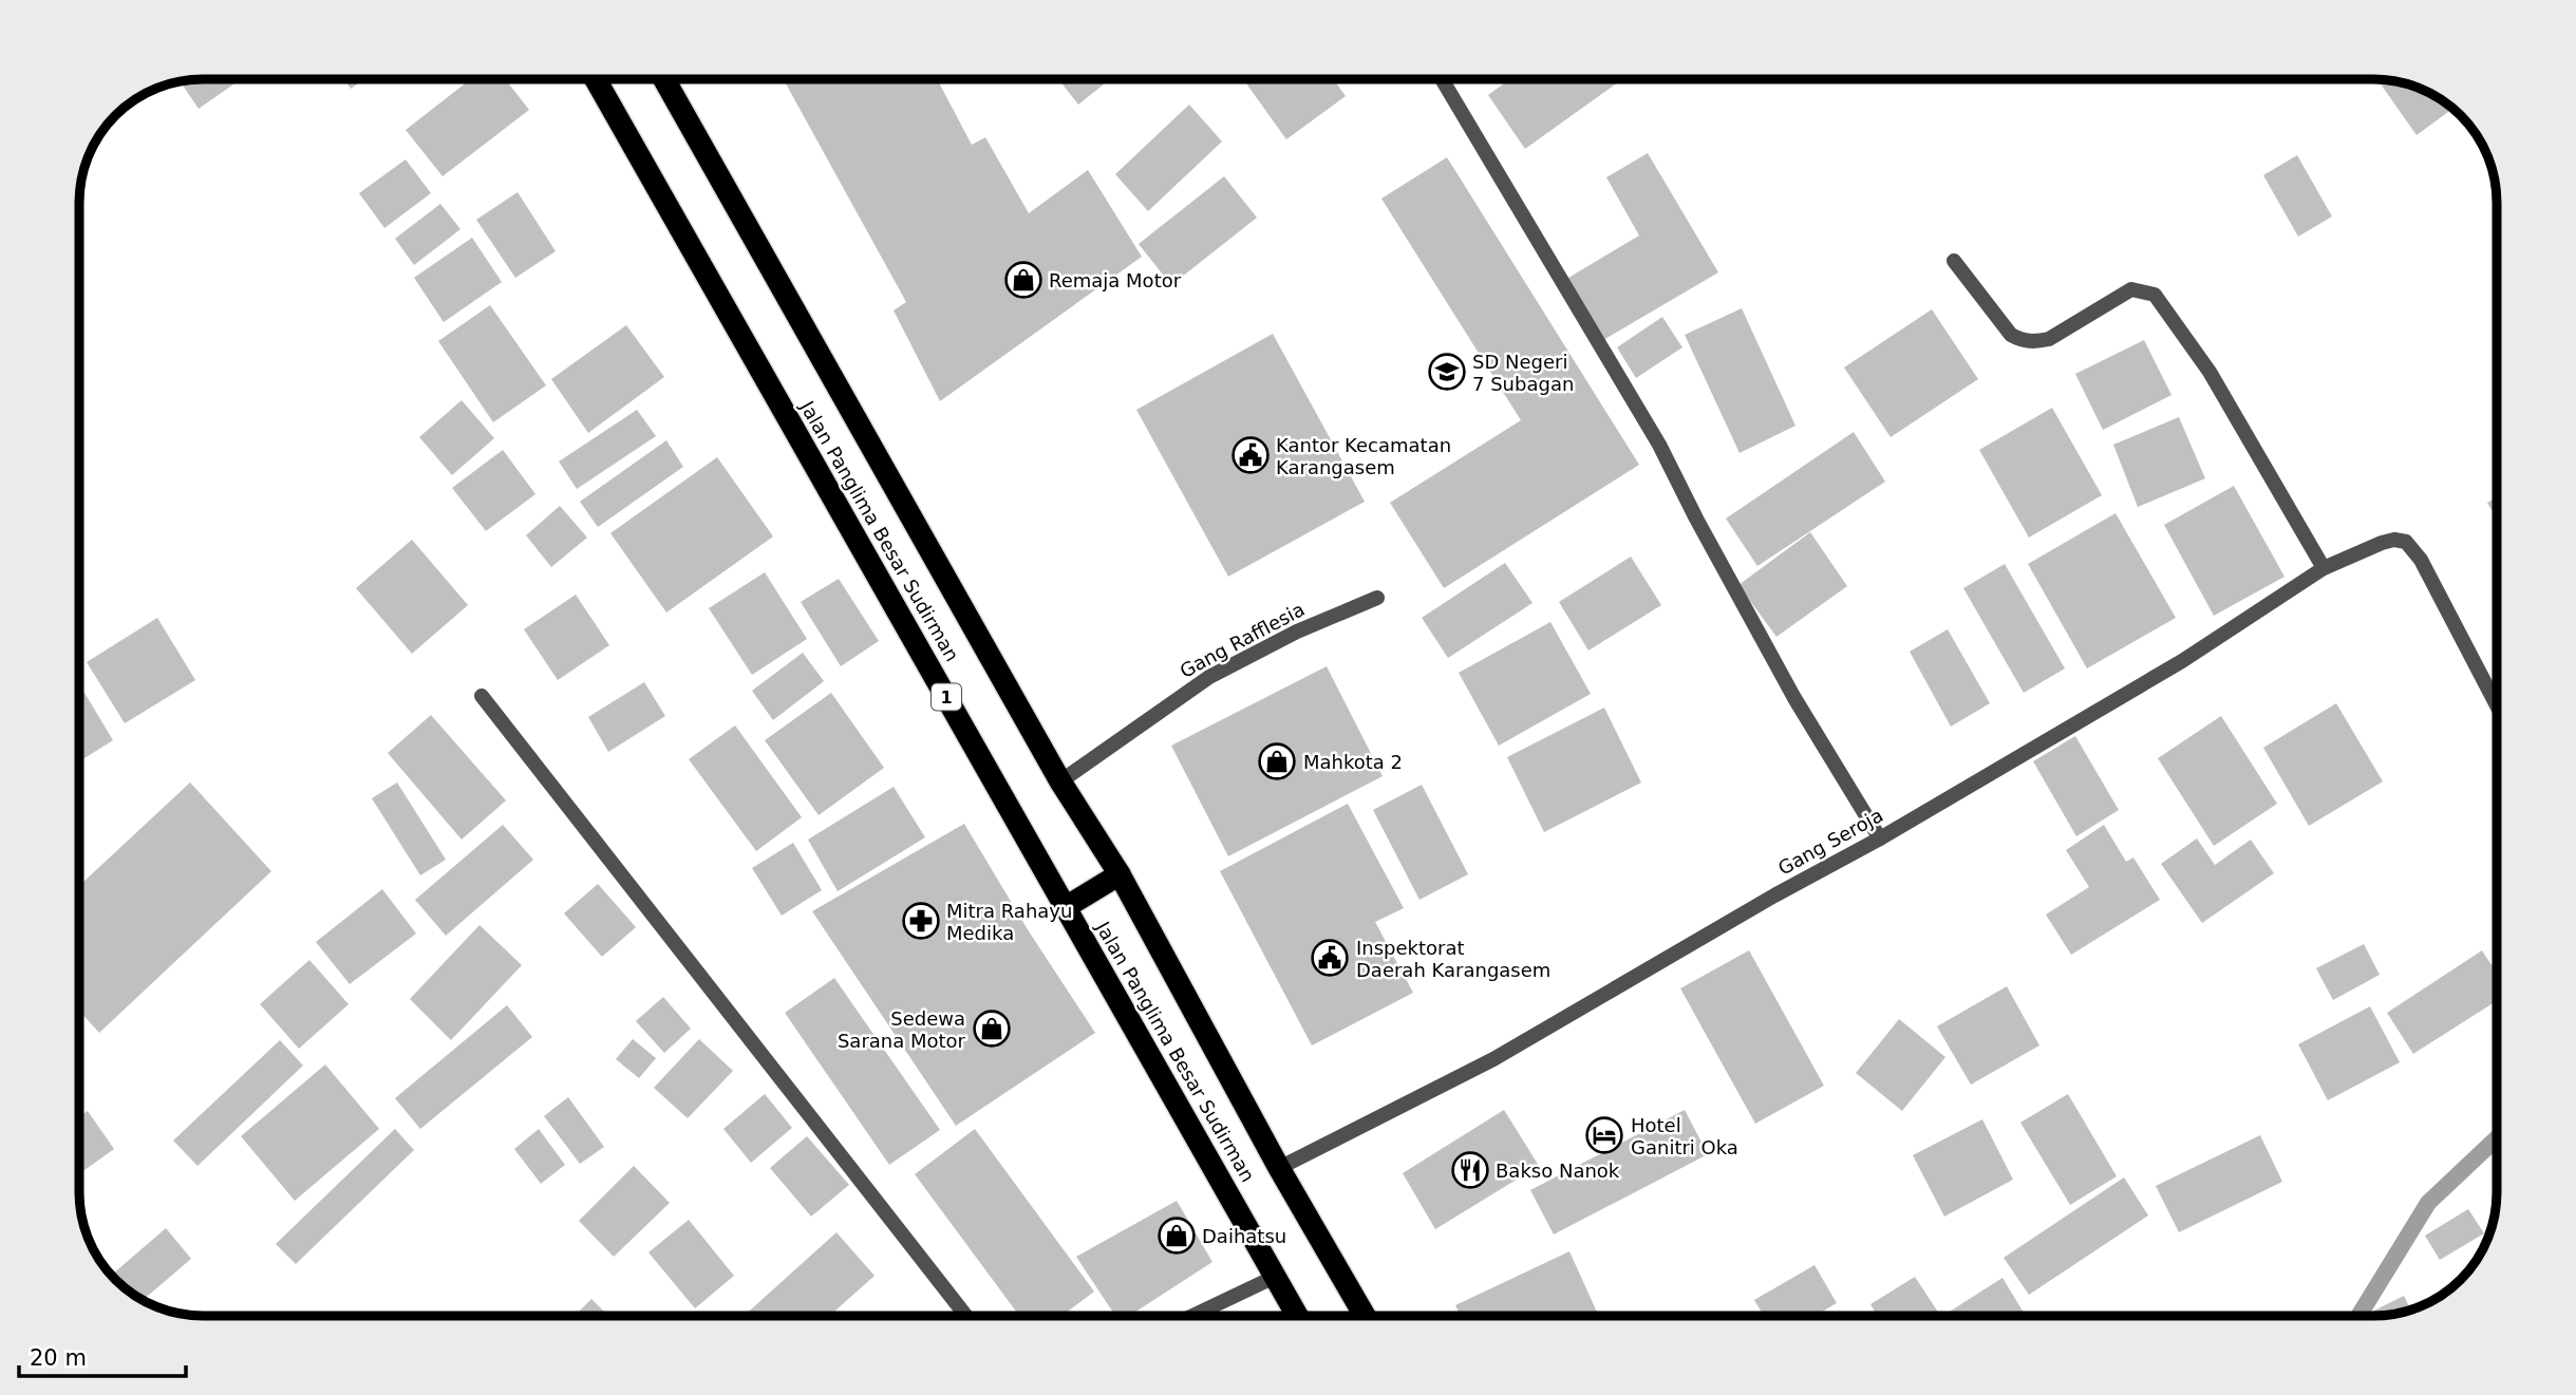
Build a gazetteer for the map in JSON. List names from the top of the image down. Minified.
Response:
{"streets":{"highway":["Jalan Panglima Besar Sudirman","1"],"street":["Gang Rafflesia","Gang Seroja"]},"crossings":[["Jalan Panglima Besar Sudirman","Gang Rafflesia"],["Jalan Panglima Besar Sudirman","Gang Seroja"]],"places":{"shop":["Remaja Motor","Mahkota 2","Sedewa Sarana Motor","Daihatsu"],"school or university":["SD Negeri 7 Subagan"],"public building":["Kantor Kecamatan Karangasem","Inspektorat Daerah Karangasem"],"pharmacy":["Mitra Rahayu Medika"],"hotel":["Hotel Ganitri Oka"],"restaurant":["Bakso Nanok"]},"scale_bar":"20 m"}
